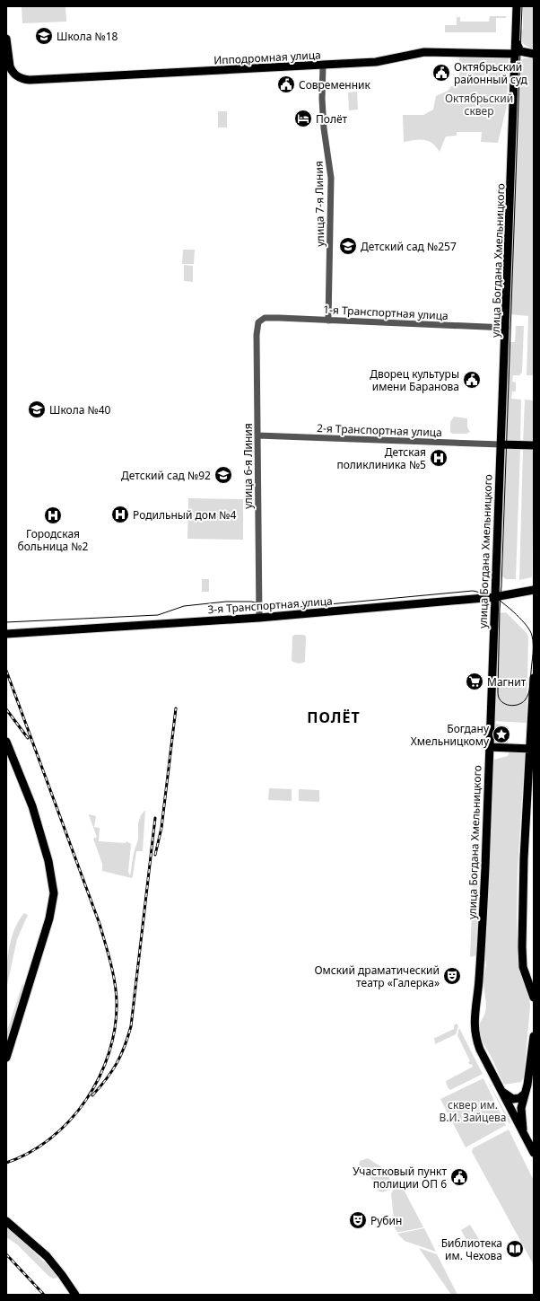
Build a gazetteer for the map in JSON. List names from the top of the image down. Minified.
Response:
{"streets":{"main road":["Ипподромная улица","улица Богдана Хмельницкого","3-я Транспортная улица"],"street":["улица 7-я Линия","1-я Транспортная улица","2-я Транспортная улица","улица 6-я Линия"]},"crossings":[["Ипподромная улица","улица 7-я Линия"],["Ипподромная улица","улица Богдана Хмельницкого"],["улица 7-я Линия","1-я Транспортная улица"],["улица Богдана Хмельницкого","1-я Транспортная улица"],["улица Богдана Хмельницкого","2-я Транспортная улица"],["улица Богдана Хмельницкого","3-я Транспортная улица"],["1-я Транспортная улица","улица 6-я Линия"],["2-я Транспортная улица","улица 6-я Линия"],["улица 6-я Линия","3-я Транспортная улица"]],"districts":["ПОЛЁТ"],"parks":["Октябрьский сквер","сквер им. В.И. Зайцева"],"places":{"school or university":["Школа №18","Детский сад №257","Школа №40","Детский сад №92"],"public building":["Октябрьский районный суд","Современник","Дворец культуры имени Баранова","Участковый пункт полиции ОП 6"],"hotel":["Полёт"],"hospital":["Детская поликлиника №5","Родильный дом №4","Городская больница №2"],"supermarket":["Магнит"],"place":["Богдану Хмельницкому"],"theatre":["Омский драматический театр «Галерка»","Рубин"],"library":["Библиотека им. Чехова"]}}
